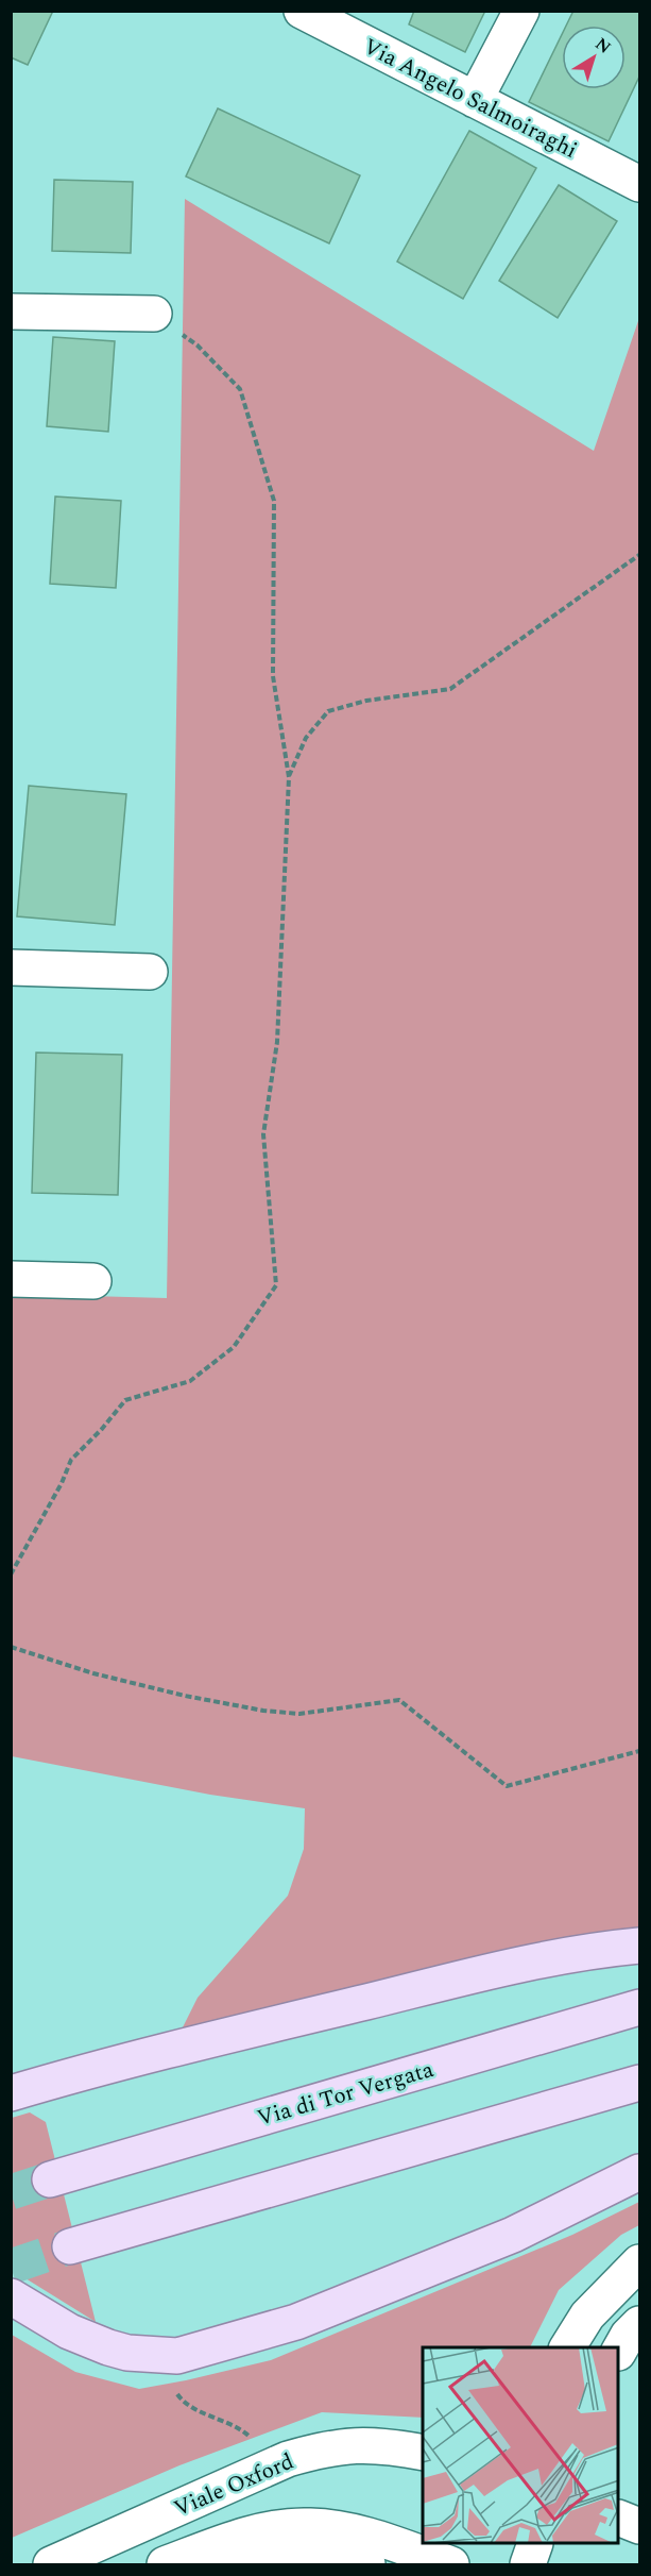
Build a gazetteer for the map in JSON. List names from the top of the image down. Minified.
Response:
{"streets":{"main road":["Via di Tor Vergata"],"street":["Via Angelo Salmoiraghi","Viale Oxford"]},"north":"top right"}
